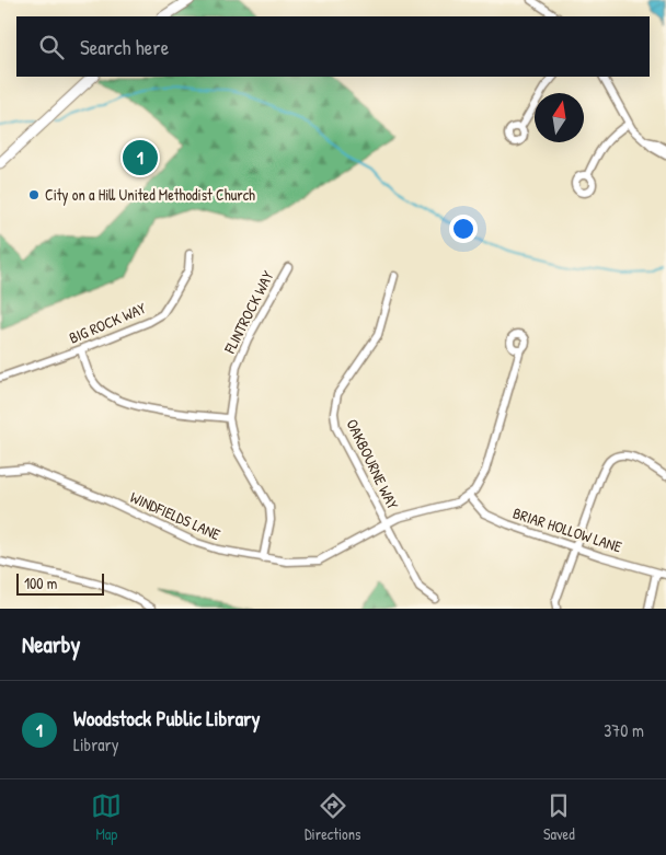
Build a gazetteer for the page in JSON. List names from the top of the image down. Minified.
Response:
{"streets":{"street":["FLINTROCK WAY","BIG ROCK WAY","OAKBOURNE WAY","WINDFIELDS LANE","BRIAR HOLLOW LANE"]},"crossings":[["FLINTROCK WAY","WINDFIELDS LANE"],["OAKBOURNE WAY","WINDFIELDS LANE"],["WINDFIELDS LANE","BRIAR HOLLOW LANE"]],"places":["City on a Hill United Methodist Church"],"scale_bar":"100 m","north":"top","page":{"search":"Search here","pins":"1","scale":"100 m","heading":"Nearby","list":[{"mark":"1","name":"Woodstock Public Library","note":"Library","value":"370 m"}],"nav":["Map","Directions","Saved"]}}
